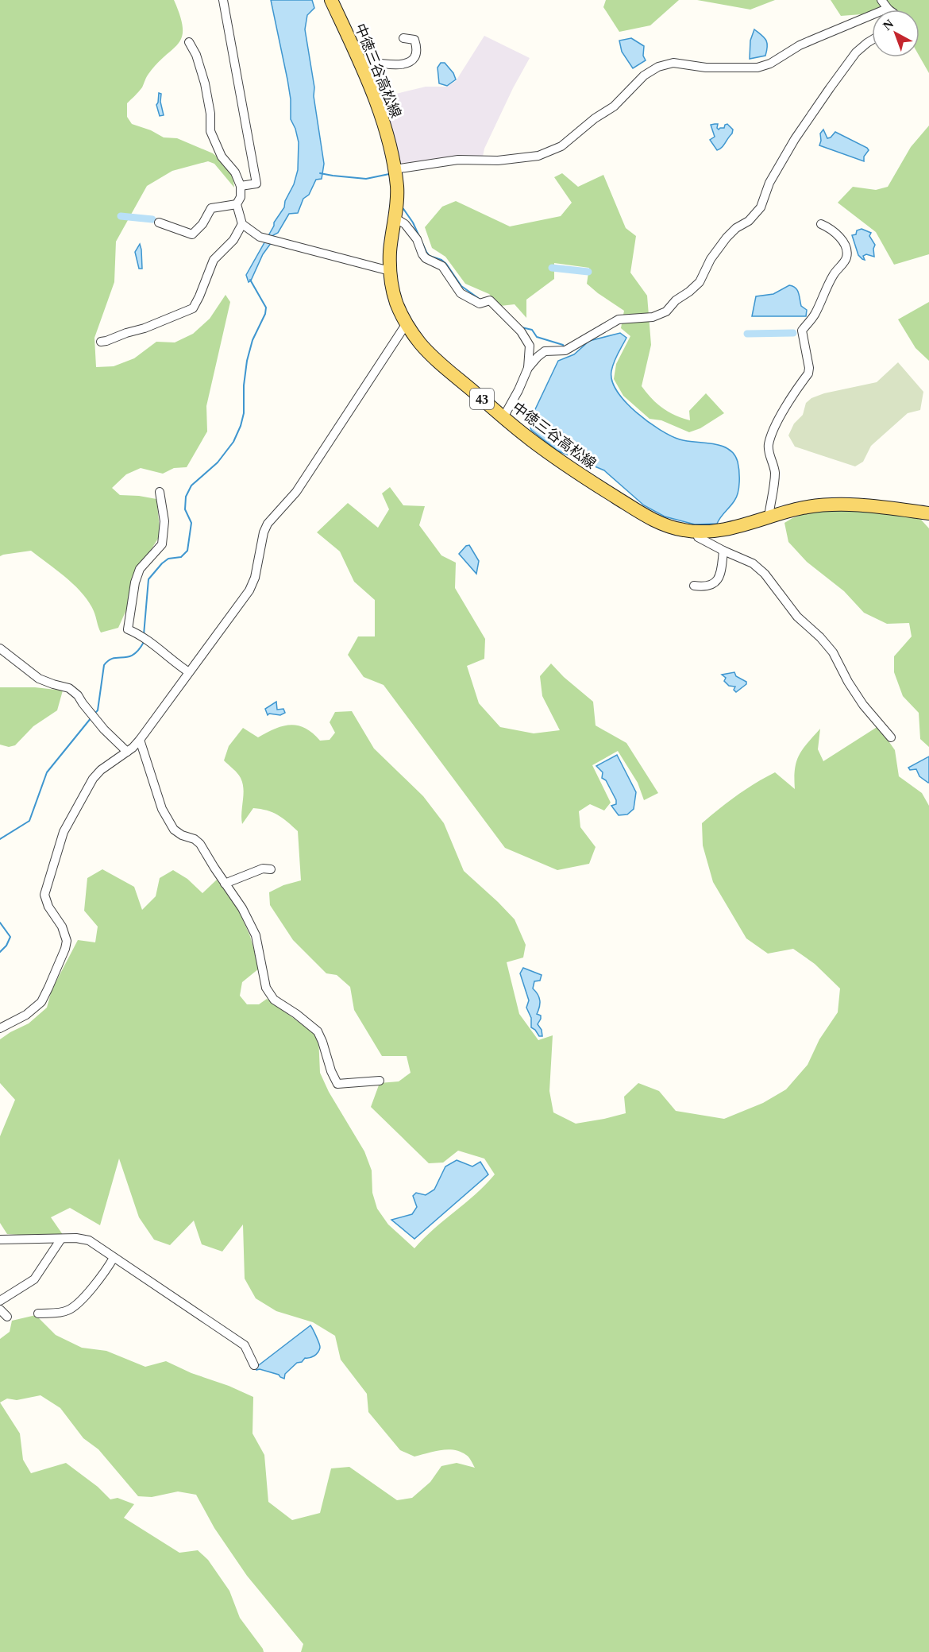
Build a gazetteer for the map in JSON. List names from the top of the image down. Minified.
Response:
{"streets":{"main road":["中徳三谷高松線","43"]},"north":"top left"}
